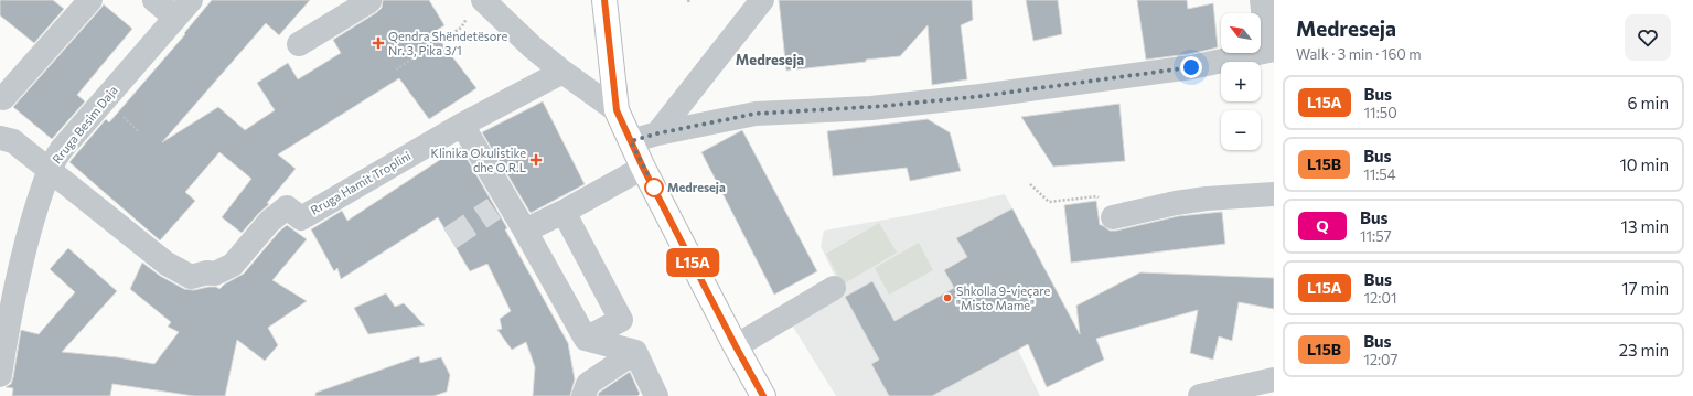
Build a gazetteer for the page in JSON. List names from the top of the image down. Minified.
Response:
{"streets":{"street":["Rruga Besim Daja","Rruga Hamit Troplini"]},"crossings":[["Rruga Besim Daja","Rruga Hamit Troplini"]],"districts":["Medreseja"],"places":{"health":["Qendra Shëndetësore Nr. 3, Pika 3/1","Klinika Okulistike dhe O.R.L"],"other":["Medreseja","Shkolla 9-vjeçare \"Misto Mame\""]},"lines":["bus line L15A"],"north":"top left","page":{"on_map":"L15A","heading":["Medreseja","Walk · 3 min · 160 m"],"map_buttons":["+","−"],"list":[{"mark":"L15A","name":"Bus","note":"11:50","value":"6 min"},{"mark":"L15B","name":"Bus","note":"11:54","value":"10 min"},{"mark":"Q","name":"Bus","note":"11:57","value":"13 min"},{"mark":"L15A","name":"Bus","note":"12:01","value":"17 min"},{"mark":"L15B","name":"Bus","note":"12:07","value":"23 min"}]}}
